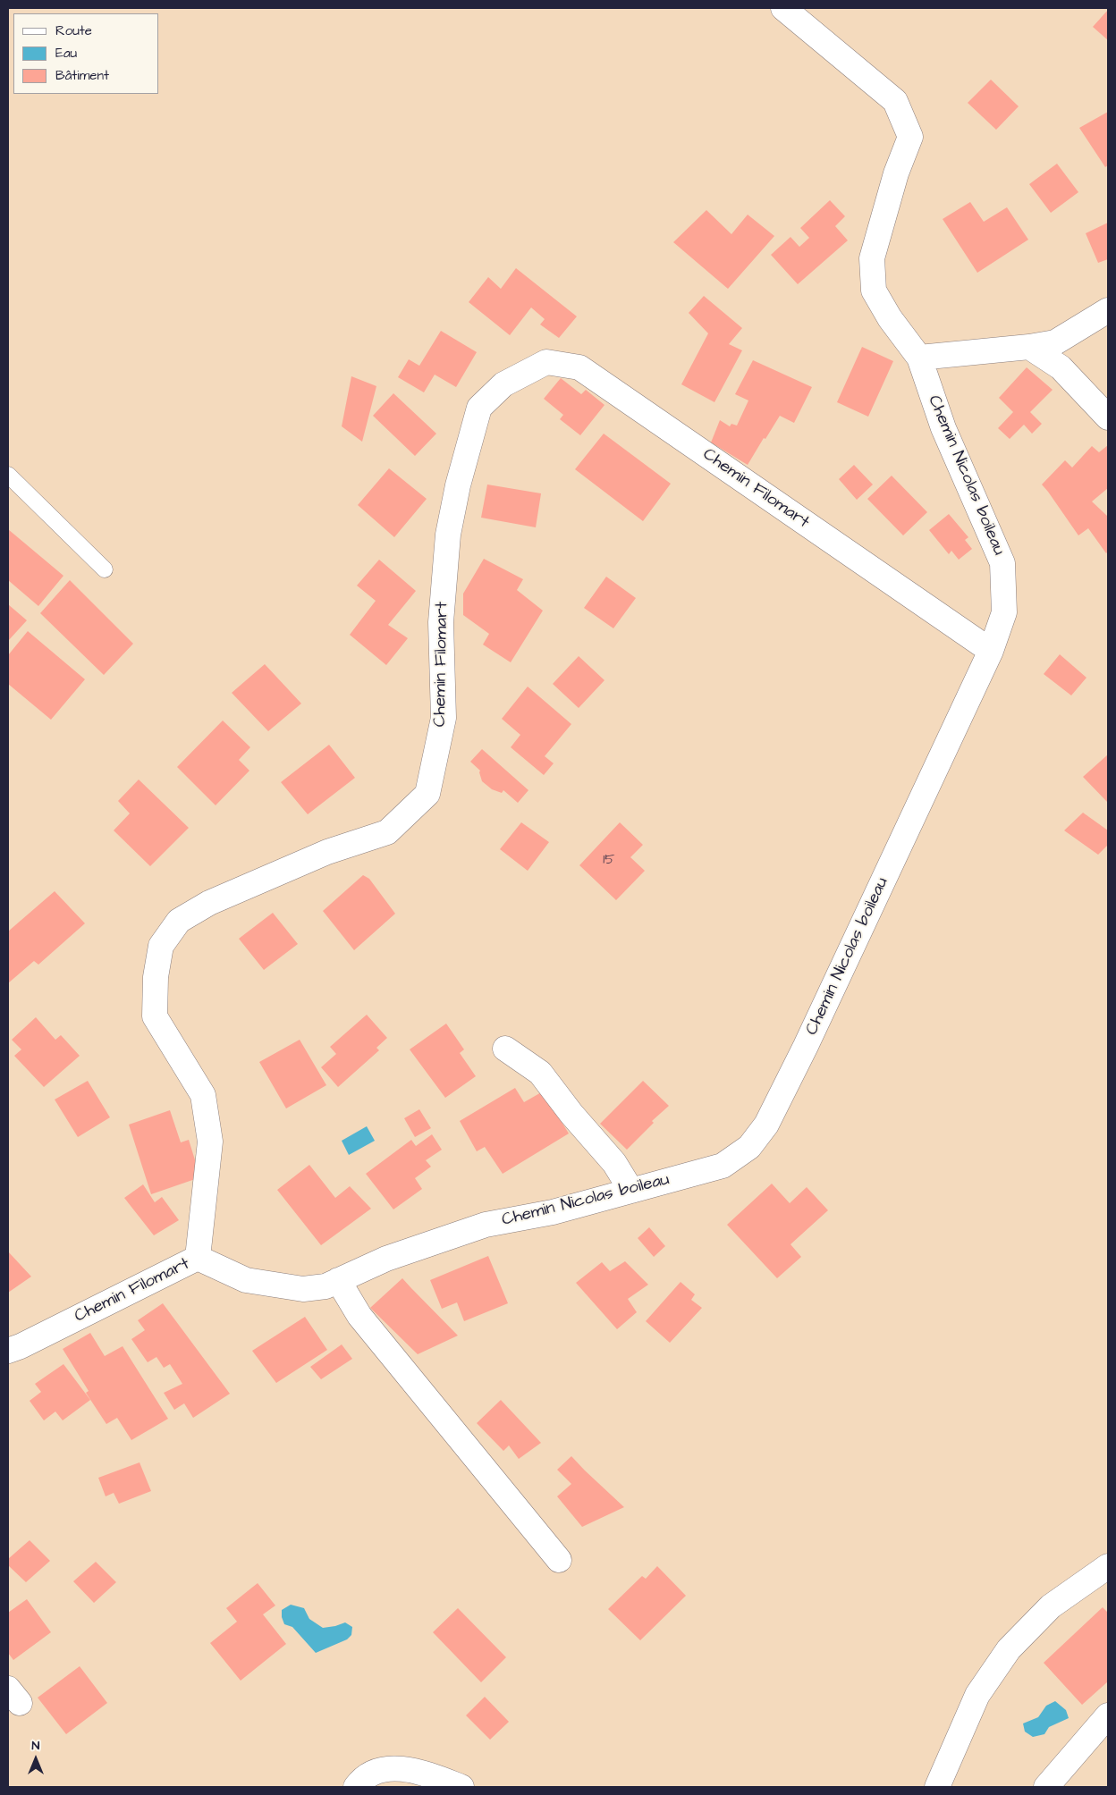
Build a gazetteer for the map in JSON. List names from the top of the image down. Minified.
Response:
{"streets":{"street":["Chemin Nicolas boileau","Chemin Filomart"]},"crossings":[["Chemin Nicolas boileau","Chemin Filomart"]],"house_numbers":["15"],"legend":["Route","Eau","Bâtiment"],"north":"top"}
